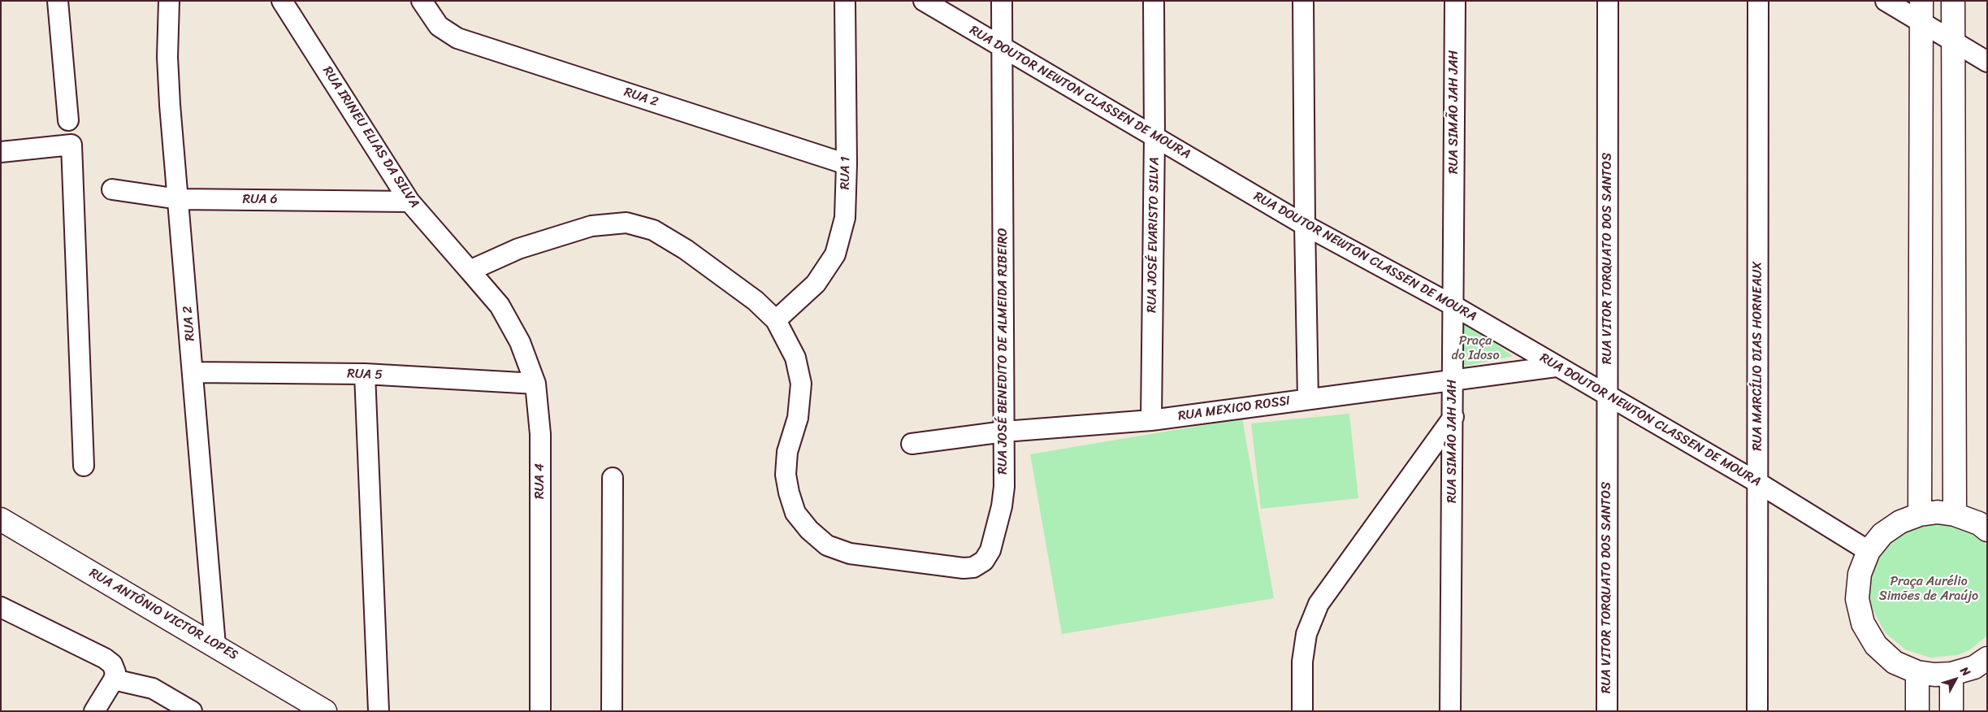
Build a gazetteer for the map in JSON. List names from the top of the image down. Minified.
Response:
{"streets":{"main road":["RUA ANTÔNIO VICTOR LOPES"],"street":["RUA DOUTOR NEWTON CLASSEN DE MOURA","RUA 2","RUA SIMÃO JAH JAH","RUA IRINEU ELIAS DA SILVA","RUA 1","RUA 6","RUA JOSÉ EVARISTO SILVA","RUA VITOR TORQUATO DOS SANTOS","RUA JOSÉ BENEDITO DE ALMEIDA RIBEIRO","RUA MARCÍLIO DIAS HORNEAUX","RUA 5","RUA MEXICO ROSSI","RUA 4"]},"crossings":[["RUA DOUTOR NEWTON CLASSEN DE MOURA","RUA SIMÃO JAH JAH"],["RUA DOUTOR NEWTON CLASSEN DE MOURA","RUA JOSÉ EVARISTO SILVA"],["RUA DOUTOR NEWTON CLASSEN DE MOURA","RUA VITOR TORQUATO DOS SANTOS"],["RUA DOUTOR NEWTON CLASSEN DE MOURA","RUA JOSÉ BENEDITO DE ALMEIDA RIBEIRO"],["RUA DOUTOR NEWTON CLASSEN DE MOURA","RUA MARCÍLIO DIAS HORNEAUX"],["RUA DOUTOR NEWTON CLASSEN DE MOURA","RUA MEXICO ROSSI"],["RUA 2","RUA 1"],["RUA 2","RUA 6"],["RUA 2","RUA 5"],["RUA 2","RUA ANTÔNIO VICTOR LOPES"],["RUA SIMÃO JAH JAH","RUA MEXICO ROSSI"],["RUA IRINEU ELIAS DA SILVA","RUA 6"],["RUA IRINEU ELIAS DA SILVA","RUA 4"],["RUA 1","RUA JOSÉ BENEDITO DE ALMEIDA RIBEIRO"],["RUA JOSÉ EVARISTO SILVA","RUA MEXICO ROSSI"],["RUA JOSÉ BENEDITO DE ALMEIDA RIBEIRO","RUA MEXICO ROSSI"],["RUA 5","RUA 4"]],"parks":["Praça do Idoso","Praça Aurélio Simões de Araújo"],"north":"top right"}
